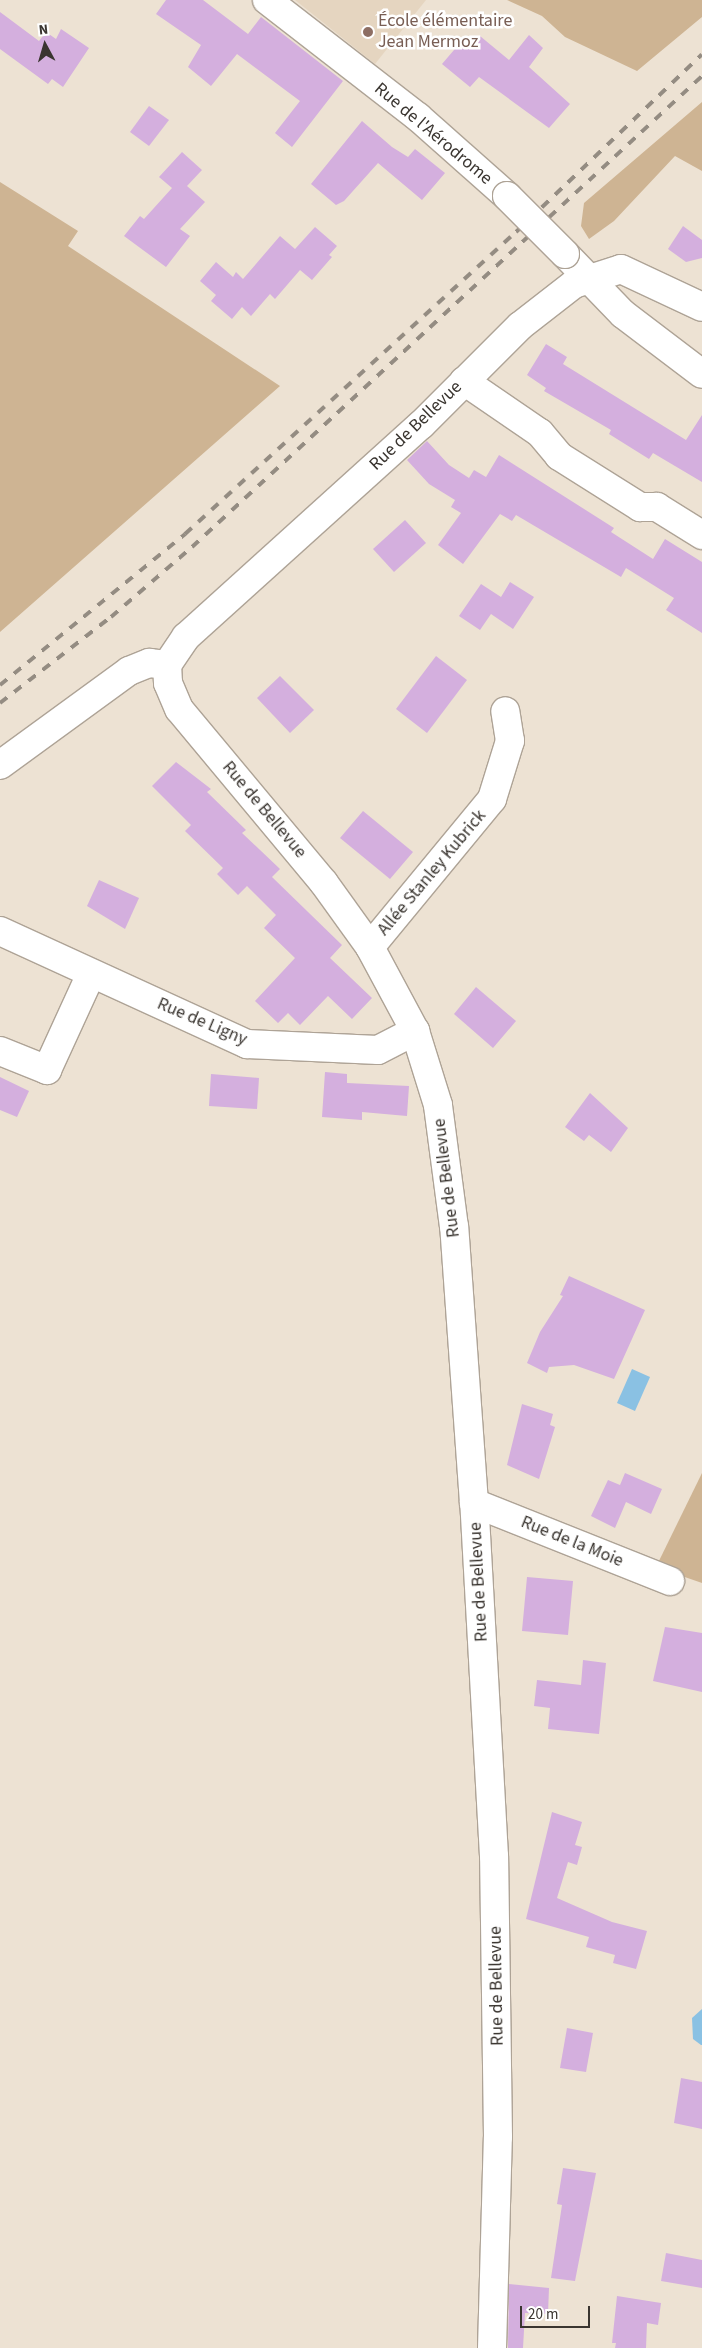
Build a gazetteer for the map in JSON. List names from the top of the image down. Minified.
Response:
{"streets":{"street":["Rue de l'Aérodrome","Rue de Bellevue","Allée Stanley Kubrick","Rue de Ligny","Rue de la Moie"]},"crossings":[["Rue de l'Aérodrome","Rue de Bellevue"],["Rue de Bellevue","Allée Stanley Kubrick"],["Rue de Bellevue","Rue de Ligny"],["Rue de Bellevue","Rue de la Moie"]],"places":["École élémentaire Jean Mermoz"],"scale_bar":"20 m","north":"top"}
